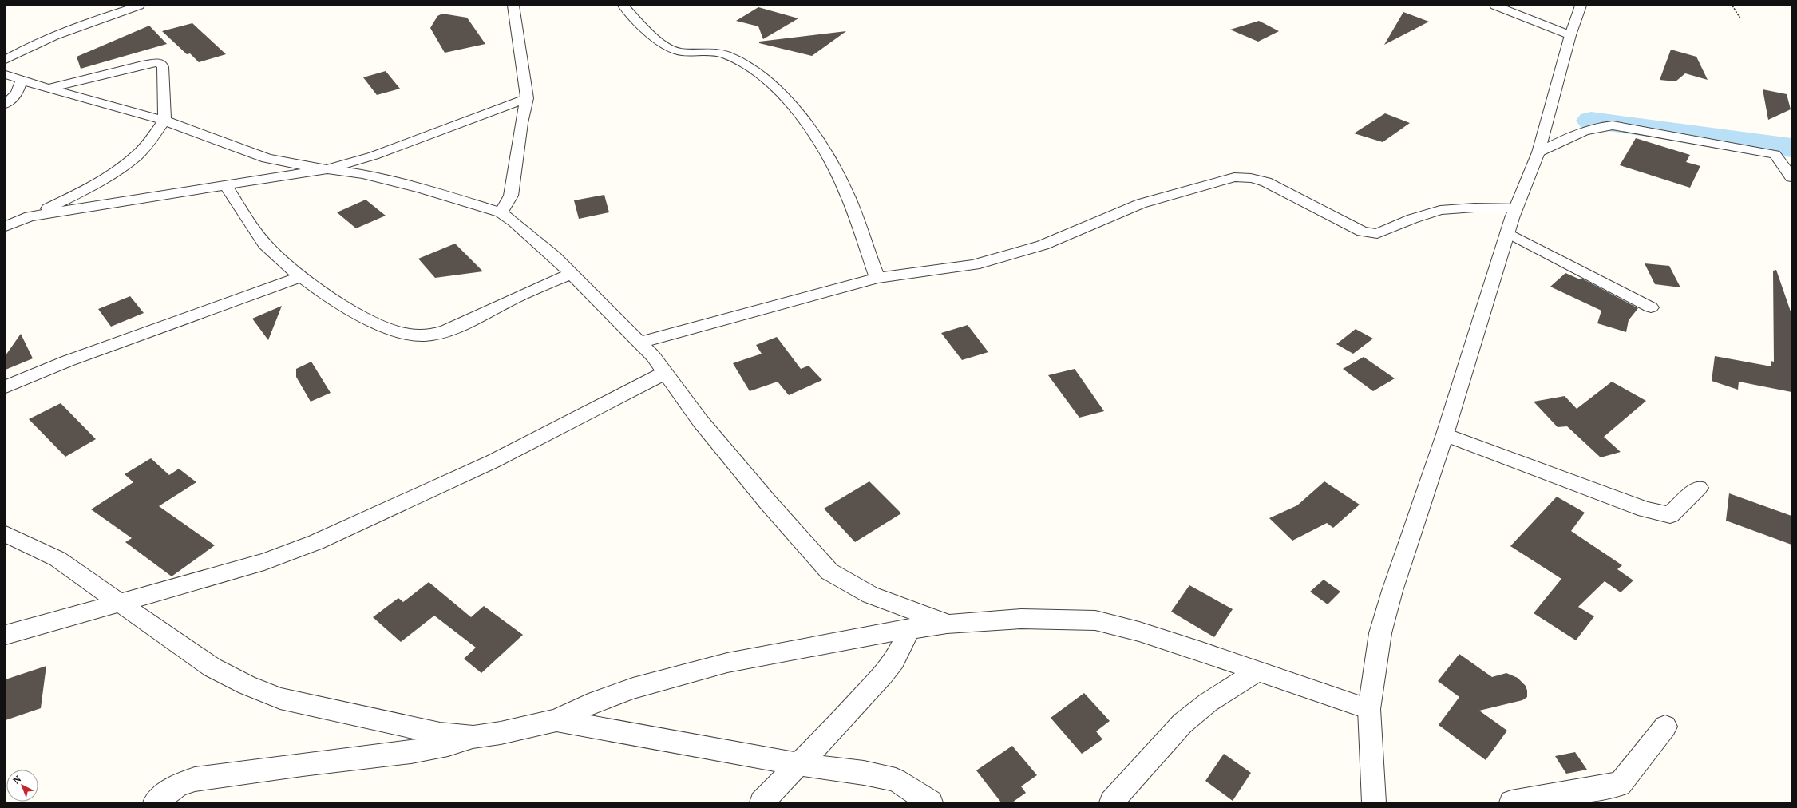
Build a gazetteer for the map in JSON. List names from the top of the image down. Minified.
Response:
{"north":"top left"}
